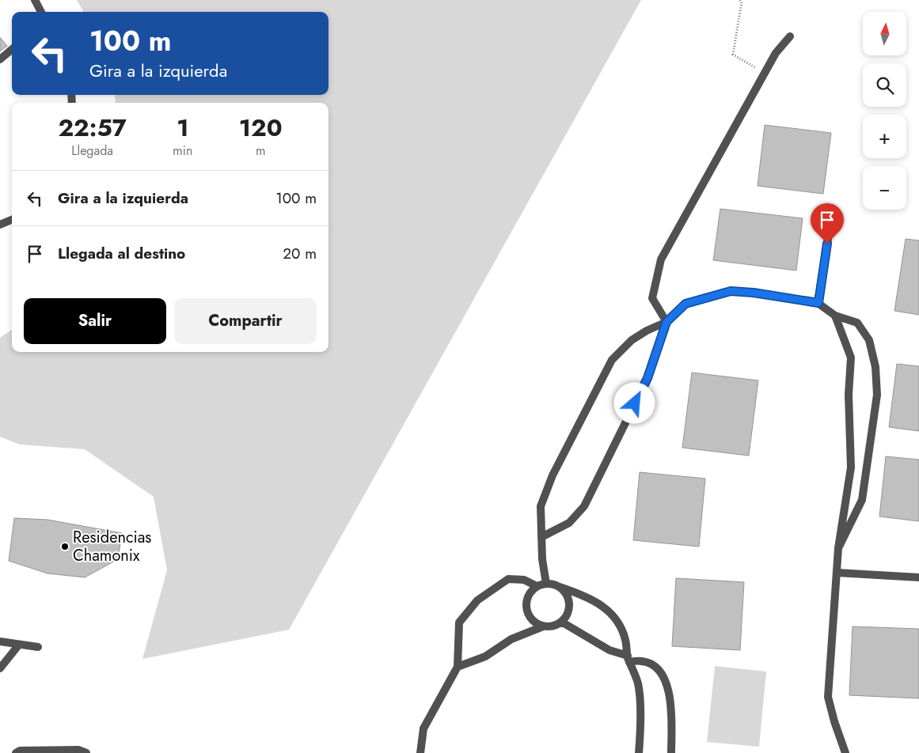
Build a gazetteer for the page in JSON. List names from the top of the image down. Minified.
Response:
{"places":["Residencias Chamonix"],"north":"top","page":{"map_buttons":["+","−"],"turn":["100 m","Gira a la izquierda"],"eta":["22:57","Llegada","1","min","120","m"],"list":[{"name":"Gira a la izquierda","value":"100 m"},{"name":"Llegada al destino","value":"20 m"}],"buttons":["Salir","Compartir"]}}
